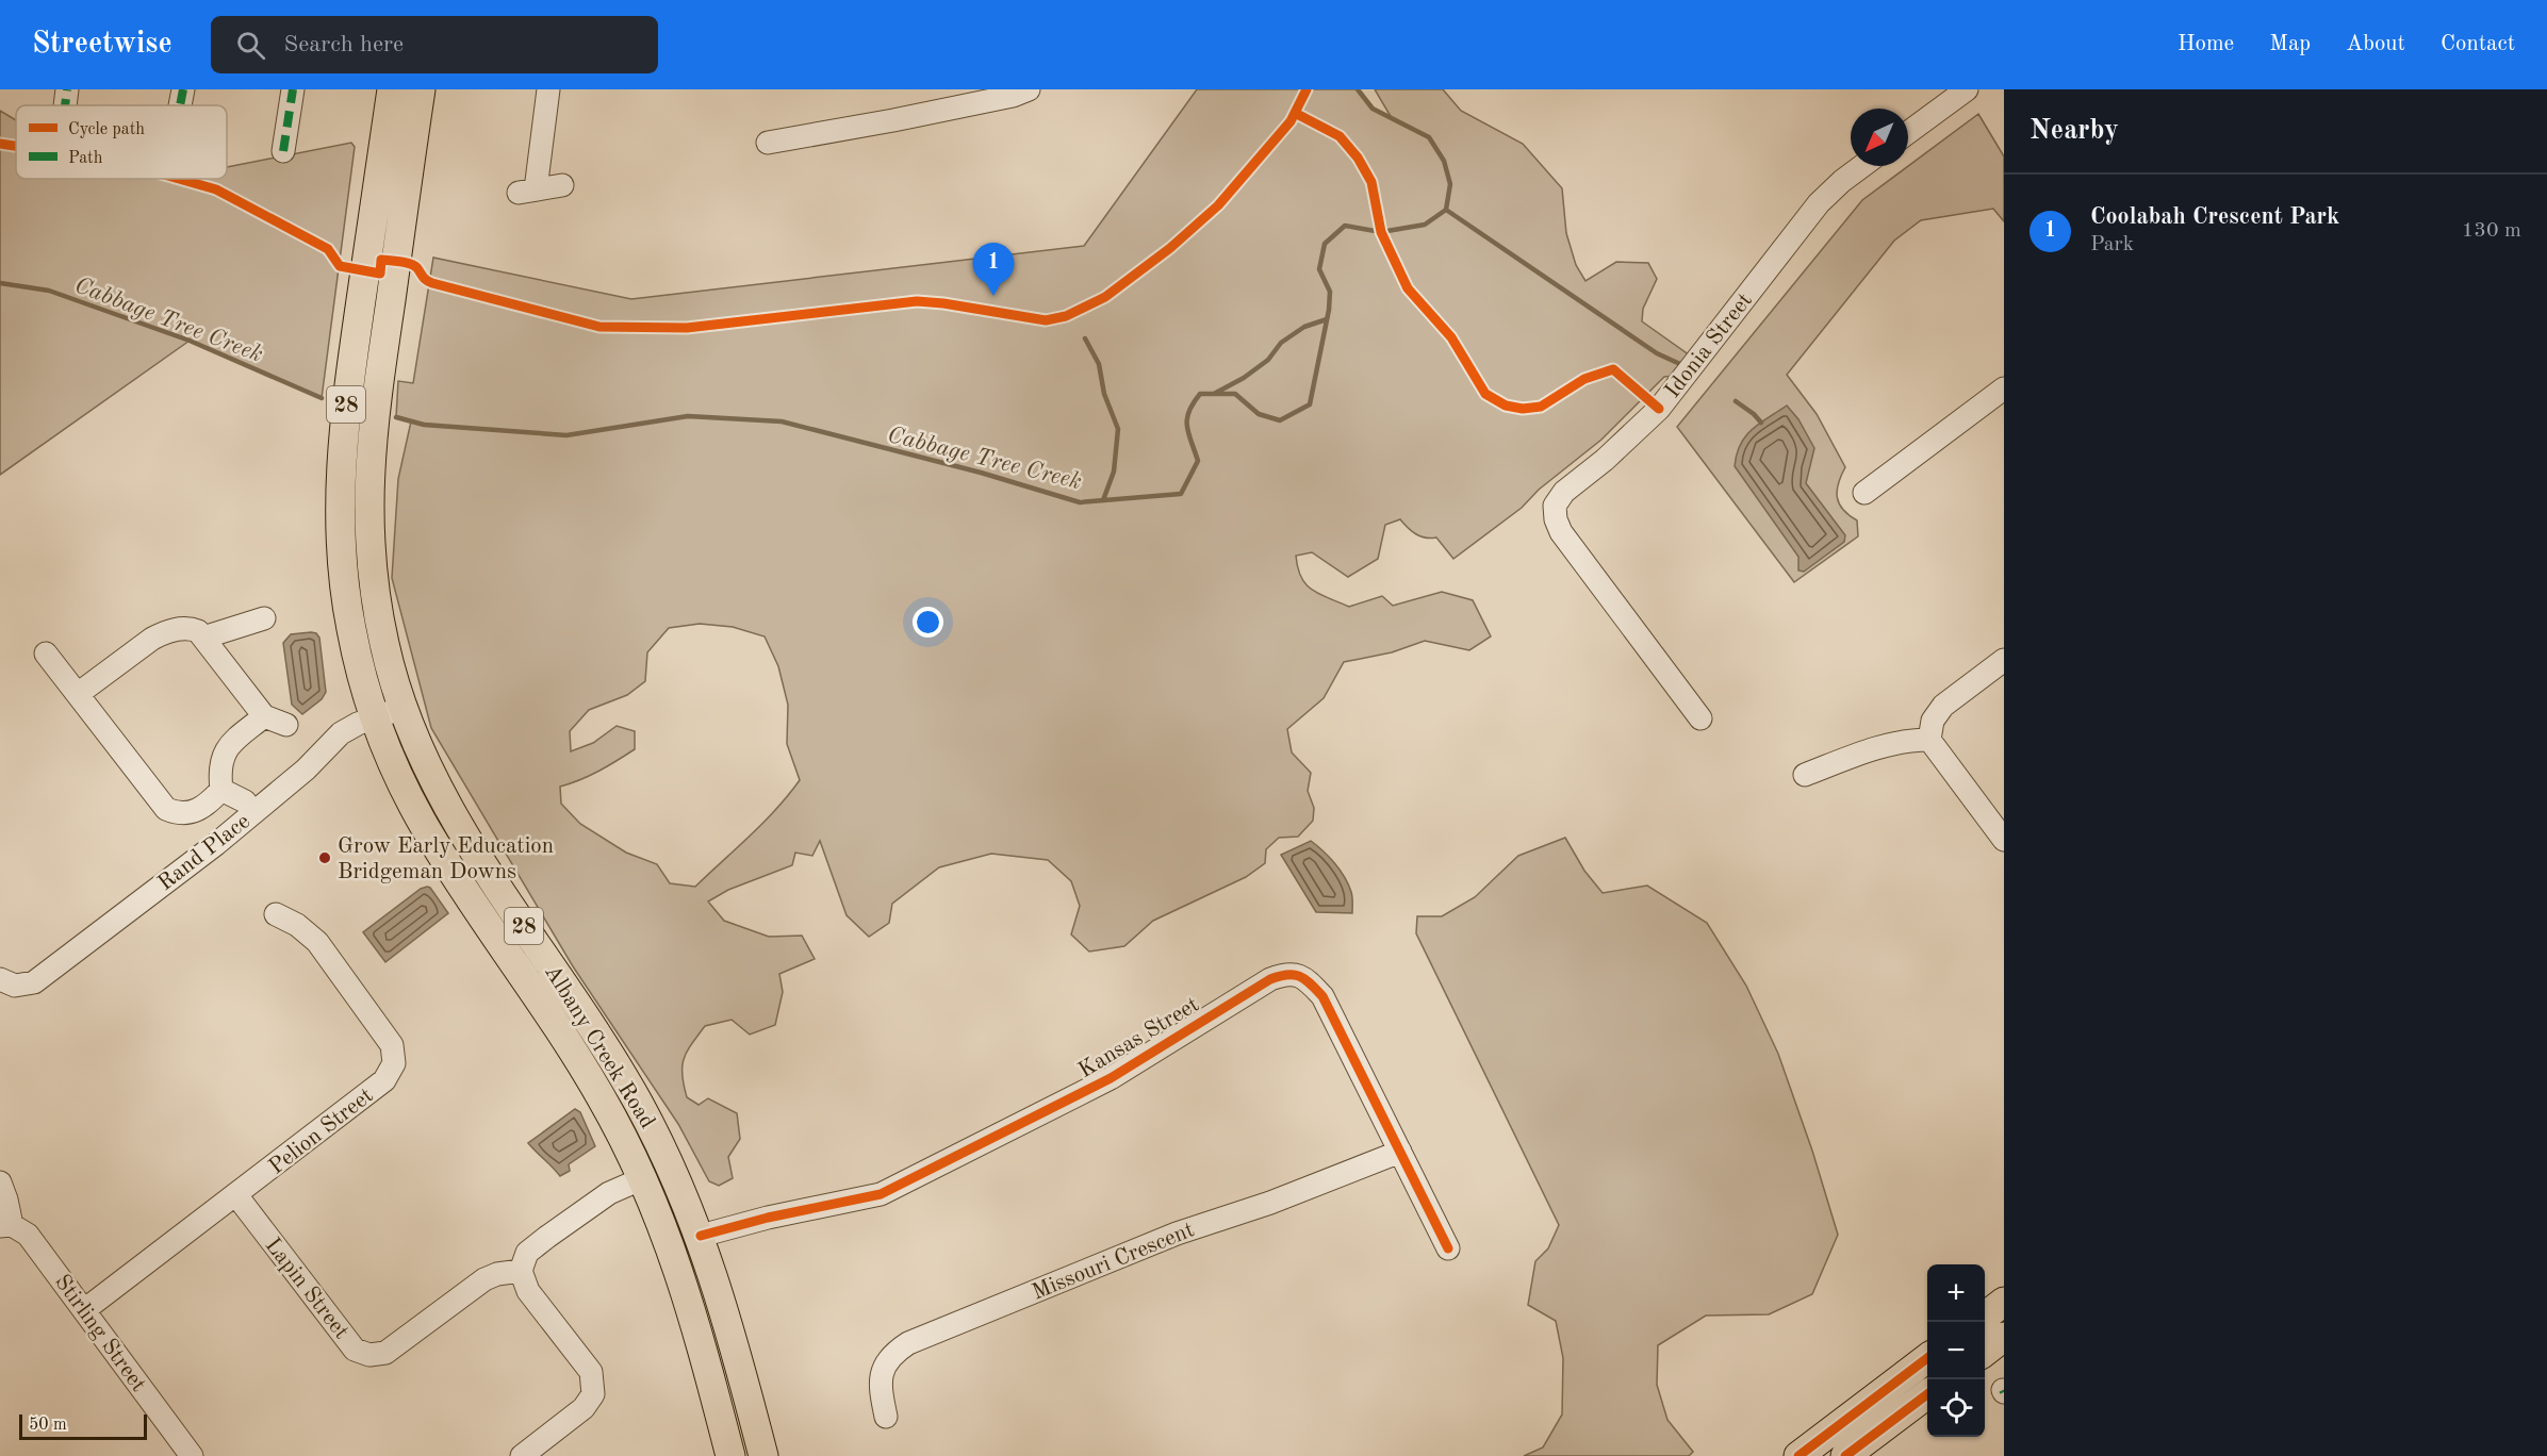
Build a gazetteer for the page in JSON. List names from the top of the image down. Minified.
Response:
{"streets":{"main road":["28","Albany Creek Road"],"street":["Idonia Street","Rand Place","Kansas Street","Pelion Street","Missouri Crescent","Lapin Street","Stirling Street"]},"crossings":[["Rand Place","Albany Creek Road"],["Kansas Street","Albany Creek Road"],["Kansas Street","Missouri Crescent"],["Pelion Street","Lapin Street"],["Pelion Street","Stirling Street"]],"water":["Cabbage Tree Creek"],"places":["Grow Early Education Bridgeman Downs"],"legend":["Cycle path","Path"],"scale_bar":"50 m","north":"bottom left","page":{"header":"Streetwise","search":"Search here","nav":["Home","Map","About","Contact"],"heading":"Nearby","list":[{"mark":"1","name":"Coolabah Crescent Park","note":"Park","value":"130 m"}],"pins":"1","map_buttons":["+","−"],"scale":"50 m"}}
